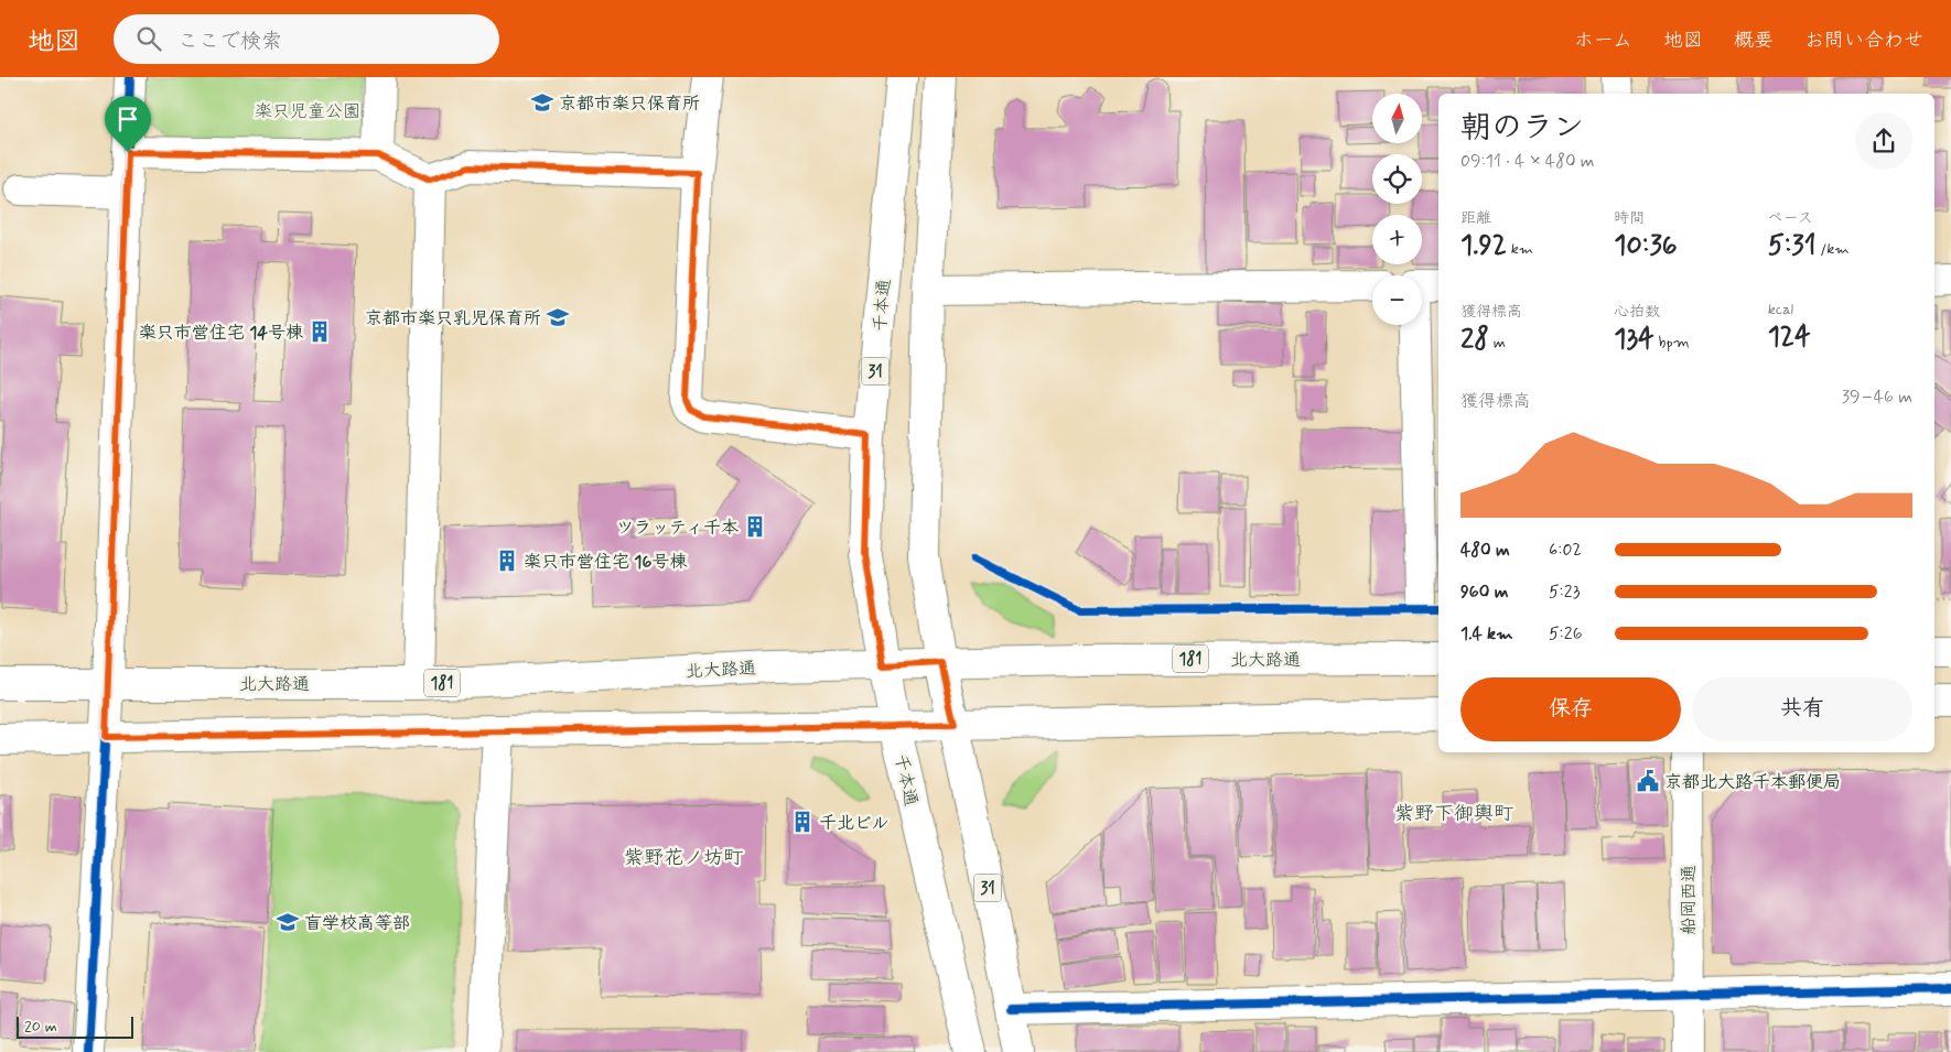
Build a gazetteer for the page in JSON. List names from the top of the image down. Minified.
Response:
{"streets":{"main road":["千本通","31","181","北大路通","船岡西通"]},"crossings":[["千本通","北大路通"],["31","北大路通"]],"districts":["紫野下御輿町","紫野花ノ坊町"],"parks":["楽只児童公園"],"places":{"school or university":["京都市楽只保育所","京都市楽只乳児保育所","盲学校高等部"],"building":["楽只市営住宅 14号棟","ツラッティ千本","楽只市営住宅 16号棟","千北ビル"],"public building":["京都北大路千本郵便局"]},"scale_bar":"20 m","north":"top","page":{"header":"地図","search":"ここで検索","nav":["ホーム","地図","概要","お問い合わせ"],"map_buttons":["+","−"],"heading":["朝のラン","09:11 · 4 × 480 m"],"stats":[["距離","1.92 km"],["時間","10:36"],["ペース","5:31 /km"],["獲得標高","28 m"],["心拍数","134 bpm"],["kcal","124"]],"chart":["獲得標高","39–46 m"],"list":[{"name":"480 m","note":"6:02"},{"name":"960 m","note":"5:23"},{"name":"1.4 km","note":"5:26"}],"buttons":["保存","共有"],"scale":"20 m"}}
